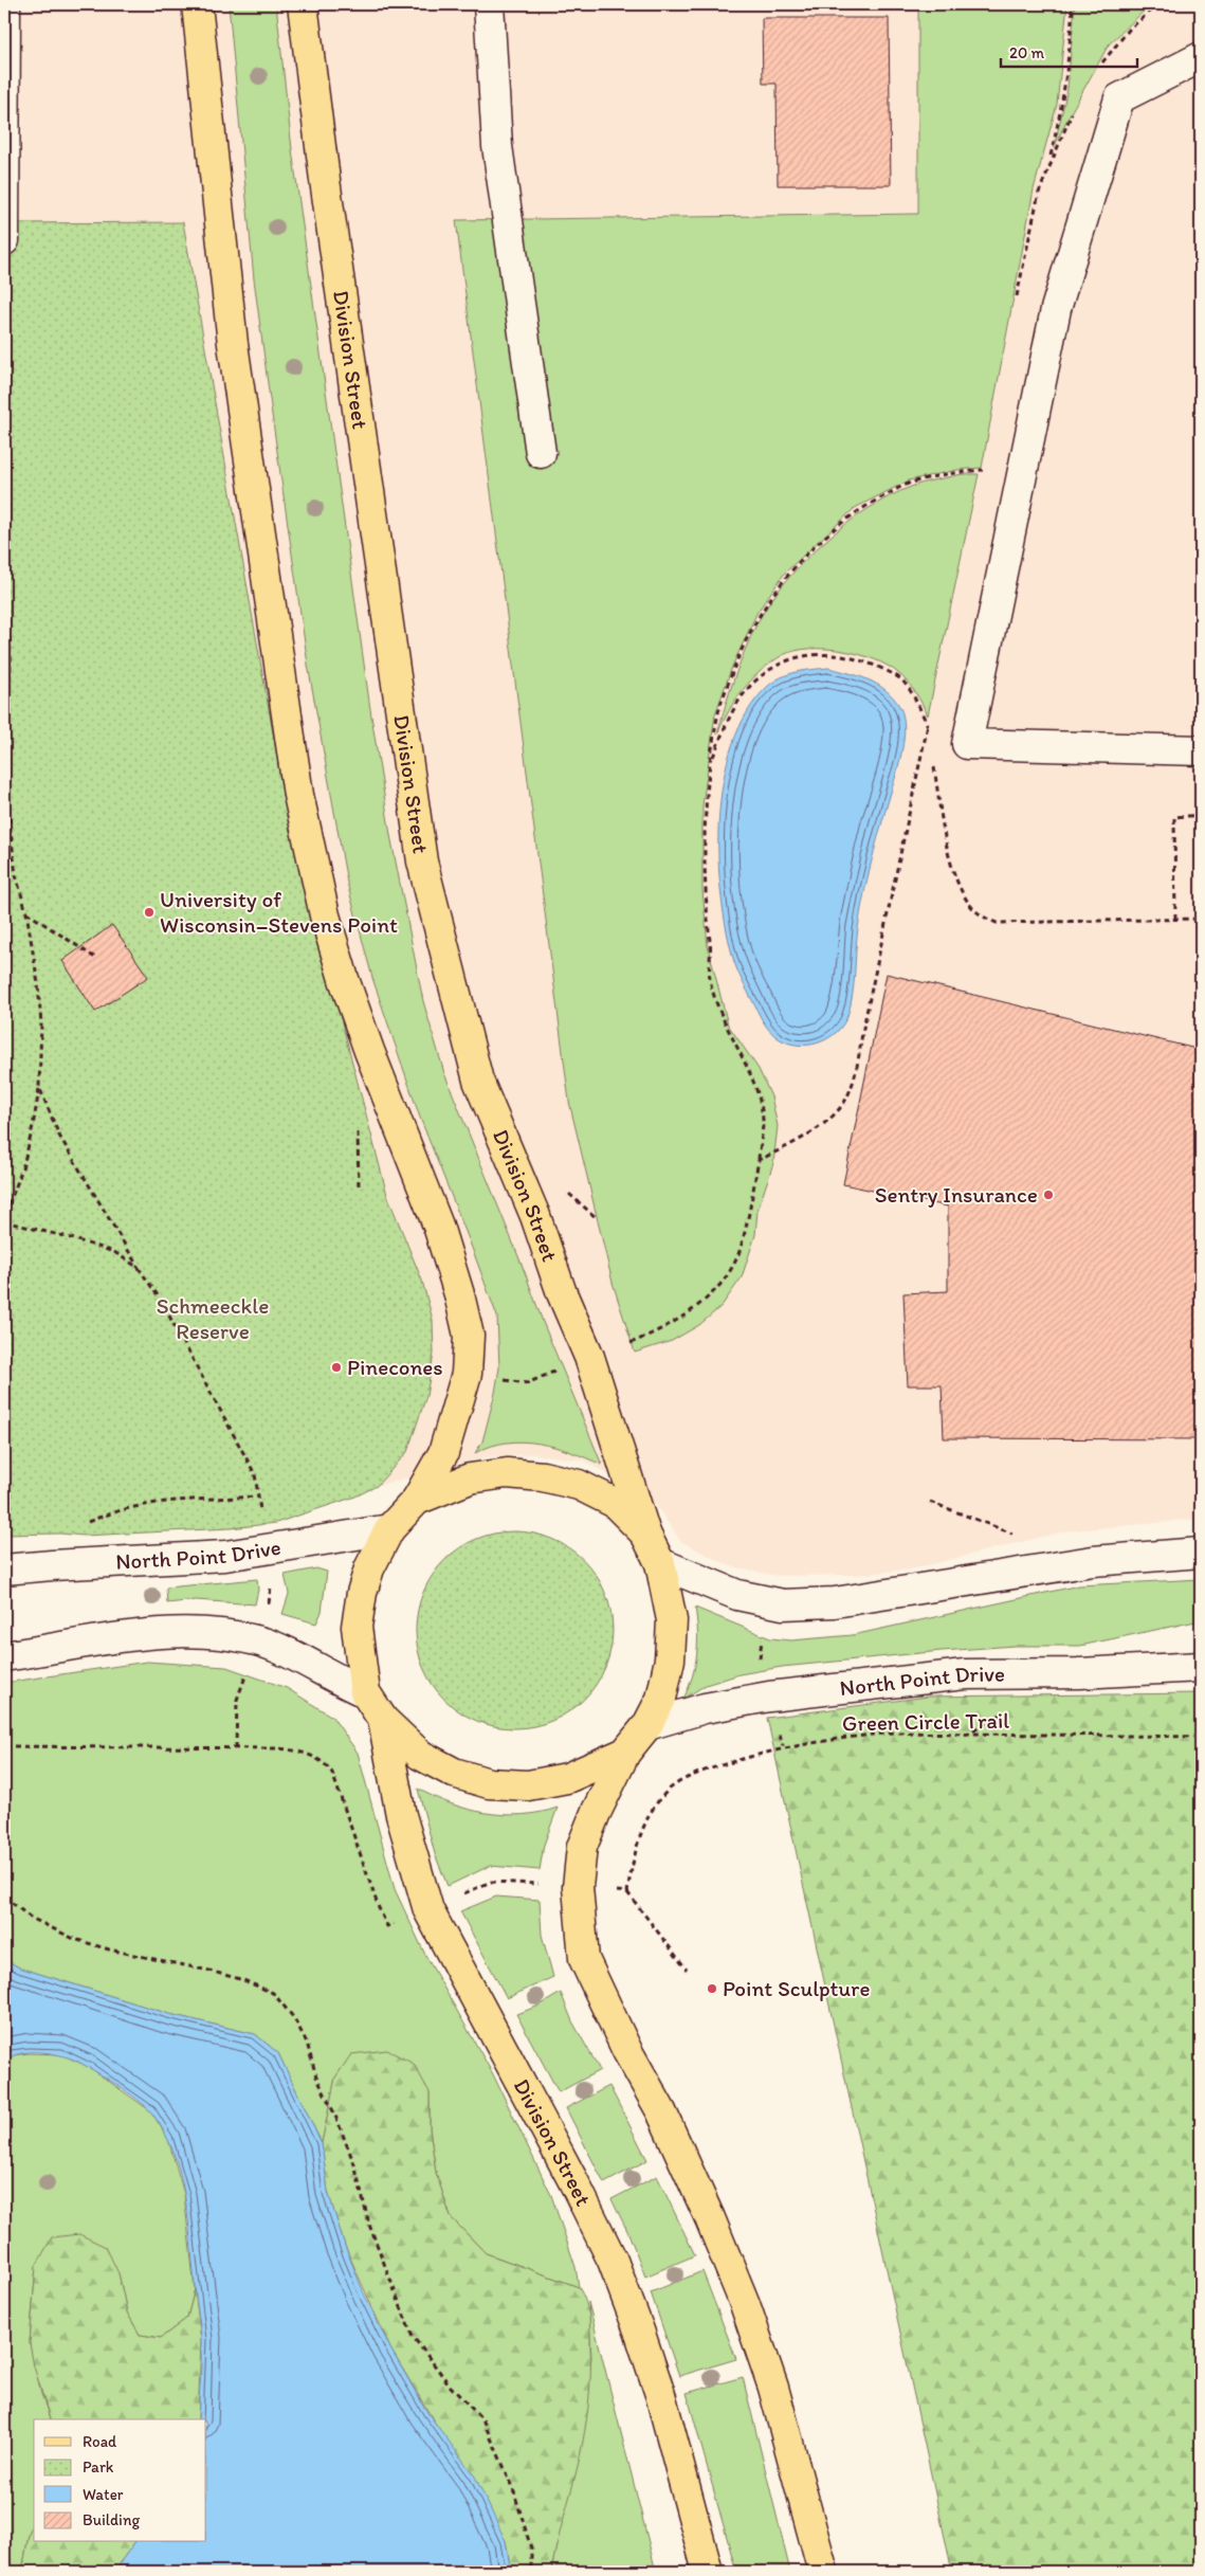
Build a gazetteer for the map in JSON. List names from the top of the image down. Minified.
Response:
{"streets":{"main road":["Division Street"],"street":["North Point Drive"],"path":["Green Circle Trail"]},"parks":["Schmeeckle Reserve"],"places":["University of Wisconsin–Stevens Point","Sentry Insurance","Pinecones","Point Sculpture"],"legend":["Road","Park","Water","Building"],"scale_bar":"20 m"}
